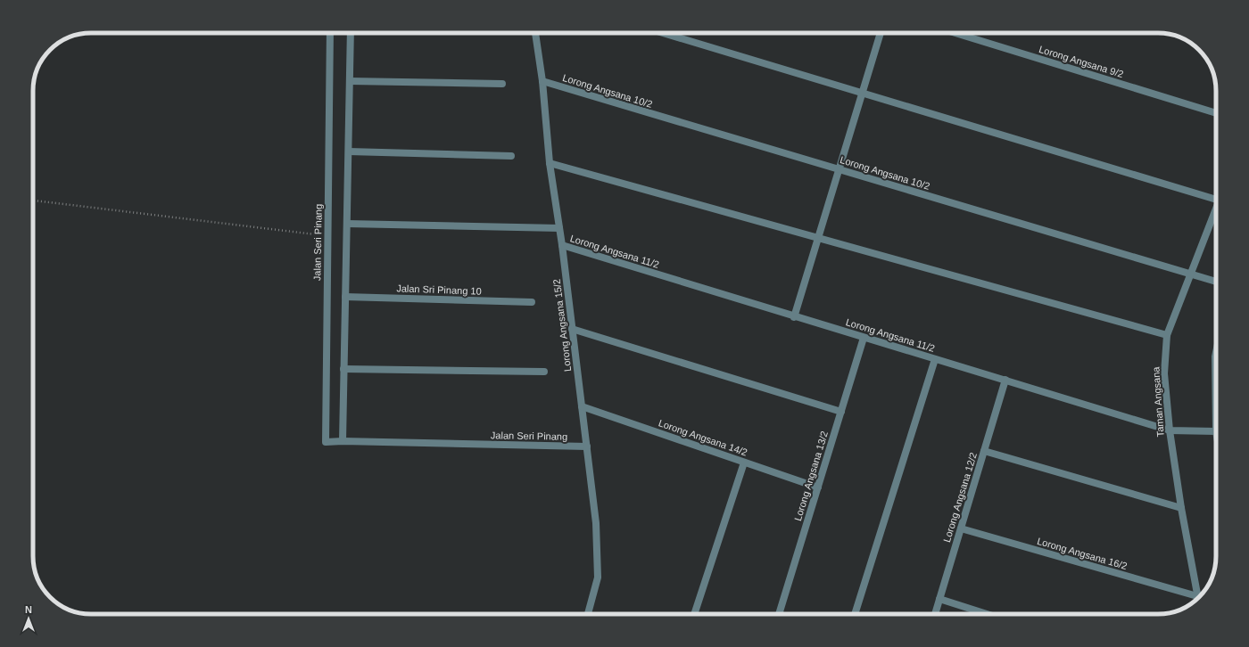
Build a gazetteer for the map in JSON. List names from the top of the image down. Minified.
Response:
{"streets":{"street":["Lorong Angsana 9/2","Lorong Angsana 10/2","Jalan Seri Pinang","Lorong Angsana 11/2","Jalan Sri Pinang 10","Lorong Angsana 15/2","Taman Angsana","Lorong Angsana 14/2","Lorong Angsana 13/2","Lorong Angsana 12/2","Lorong Angsana 16/2"]},"crossings":[["Lorong Angsana 10/2","Lorong Angsana 15/2"],["Lorong Angsana 10/2","Taman Angsana"],["Jalan Seri Pinang","Lorong Angsana 15/2"],["Lorong Angsana 11/2","Lorong Angsana 15/2"],["Lorong Angsana 11/2","Taman Angsana"],["Lorong Angsana 11/2","Lorong Angsana 13/2"],["Lorong Angsana 11/2","Lorong Angsana 12/2"],["Lorong Angsana 15/2","Lorong Angsana 14/2"],["Lorong Angsana 14/2","Lorong Angsana 13/2"],["Lorong Angsana 12/2","Lorong Angsana 16/2"]],"north":"top"}
